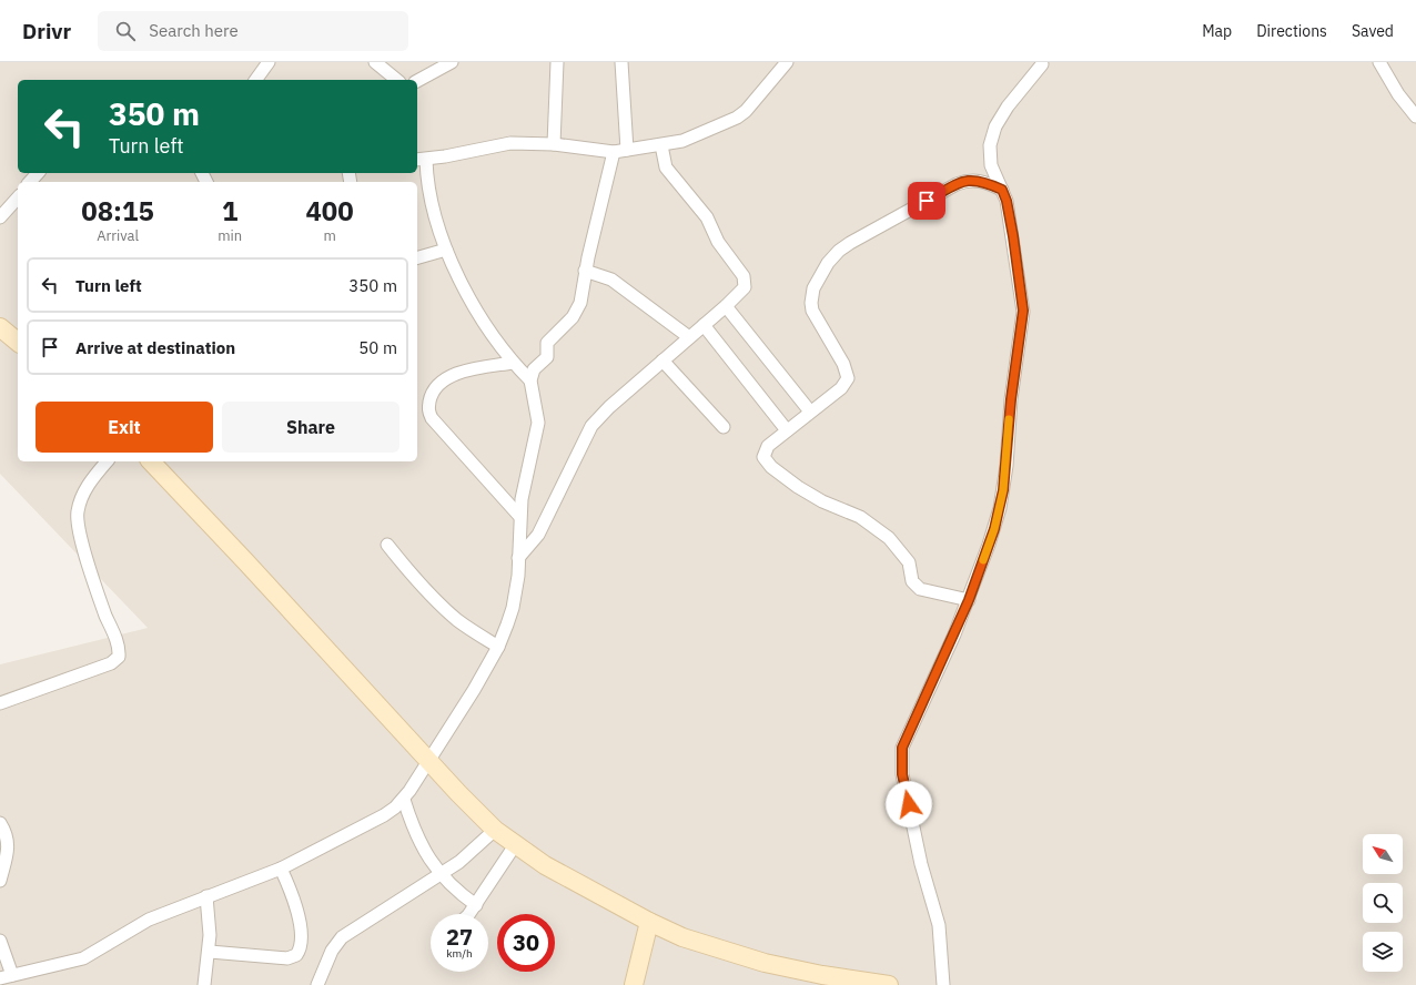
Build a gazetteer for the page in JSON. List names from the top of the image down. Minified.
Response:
{"north":"top left","page":{"header":"Drivr","search":"Search here","nav":["Map","Directions","Saved"],"turn":["350 m","Turn left"],"eta":["08:15","Arrival","1","min","400","m"],"list":[{"name":"Turn left","value":"350 m"},{"name":"Arrive at destination","value":"50 m"}],"buttons":["Exit","Share"],"speed":"27 km/h","limit":"30"}}
